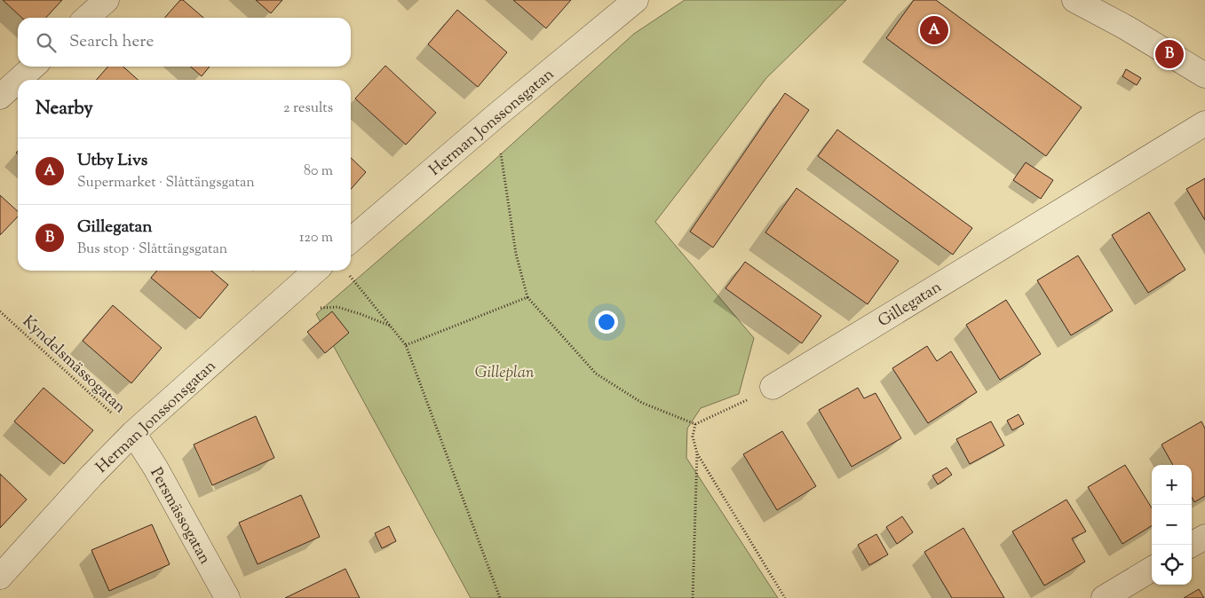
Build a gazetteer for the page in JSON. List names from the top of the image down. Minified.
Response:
{"streets":{"street":["Herman Jonssonsgatan","Gillegatan","Persmässogatan"],"path":["Kyndelsmässogatan"]},"crossings":[["Herman Jonssonsgatan","Kyndelsmässogatan"],["Herman Jonssonsgatan","Persmässogatan"],["Kyndelsmässogatan","Persmässogatan"]],"parks":["Gilleplan"],"page":{"pins":["A","B"],"search":"Search here","heading":["Nearby","2 results"],"list":[{"mark":"A","name":"Utby Livs","note":"Supermarket · Slåttängsgatan","value":"80 m"},{"mark":"B","name":"Gillegatan","note":"Bus stop · Slåttängsgatan","value":"120 m"}],"map_buttons":["+","−"]}}
